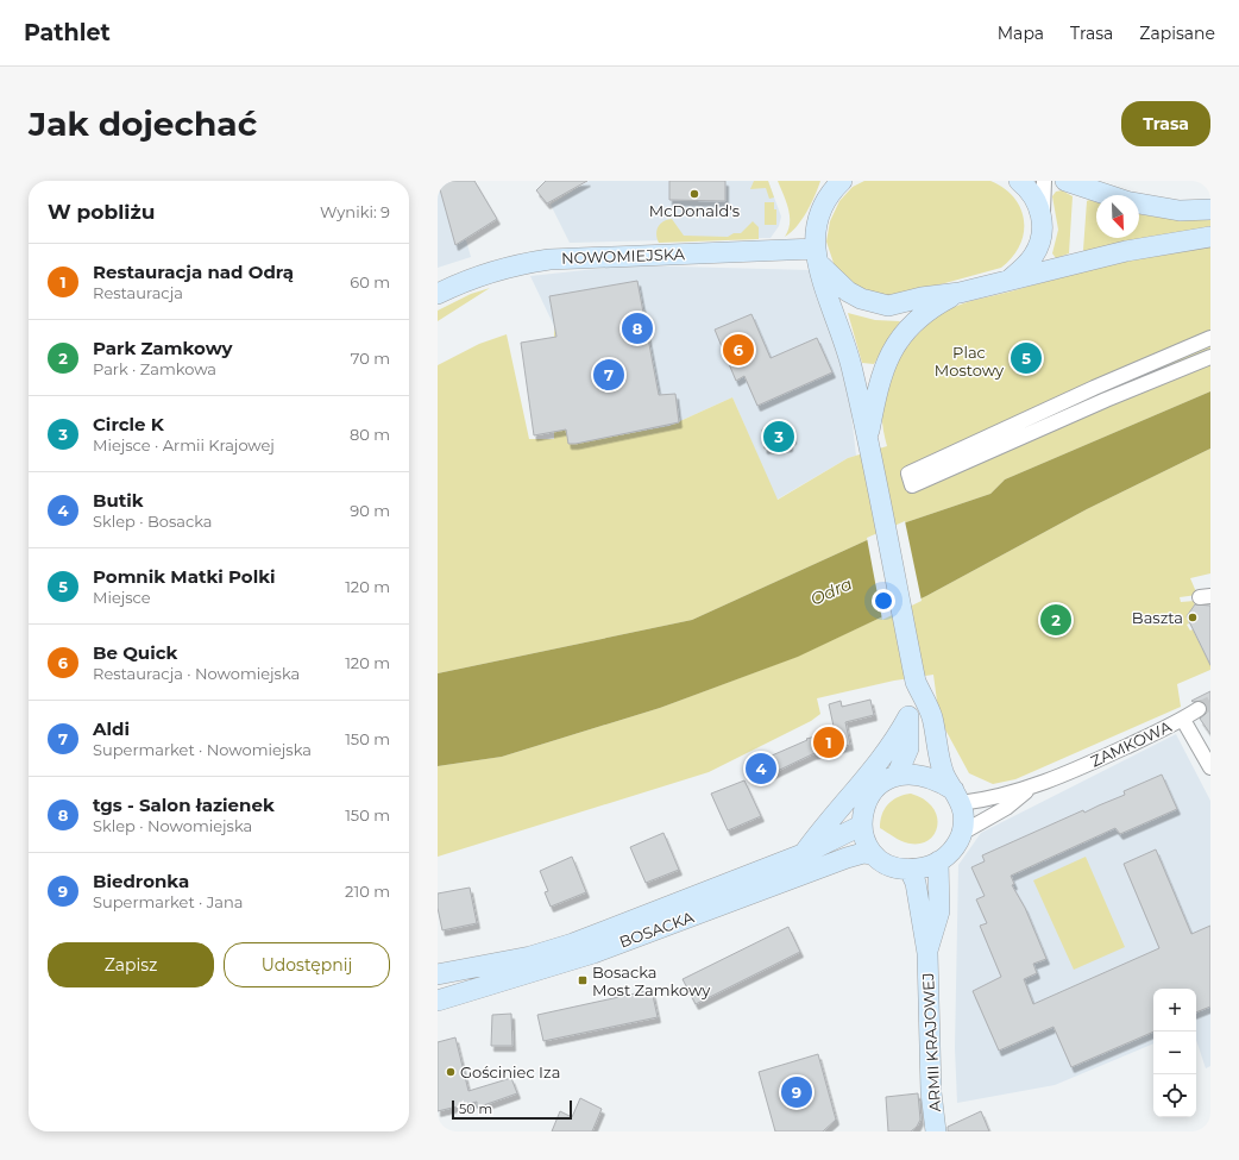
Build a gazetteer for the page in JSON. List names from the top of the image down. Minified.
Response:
{"streets":{"street":["NOWOMIEJSKA","ZAMKOWA","BOSACKA","ARMII KRAJOWEJ"]},"crossings":[["ZAMKOWA","BOSACKA"],["ZAMKOWA","ARMII KRAJOWEJ"],["BOSACKA","ARMII KRAJOWEJ"]],"water":["Odra"],"parks":["Plac Mostowy"],"places":{"other":["McDonald's","Baszta","Gościniec Iza"],"transit":["Bosacka Most Zamkowy"]},"scale_bar":"50 m","north":"bottom right","page":{"header":"Pathlet","nav":["Mapa","Trasa","Zapisane"],"buttons":["Trasa",["Zapisz","Udostępnij"]],"title":"Jak dojechać","heading":["W pobliżu","Wyniki: 9"],"list":[{"mark":"1","name":"Restauracja nad Odrą","note":"Restauracja","value":"60 m"},{"mark":"2","name":"Park Zamkowy","note":"Park · Zamkowa","value":"70 m"},{"mark":"3","name":"Circle K","note":"Miejsce · Armii Krajowej","value":"80 m"},{"mark":"4","name":"Butik","note":"Sklep · Bosacka","value":"90 m"},{"mark":"5","name":"Pomnik Matki Polki","note":"Miejsce","value":"120 m"},{"mark":"6","name":"Be Quick","note":"Restauracja · Nowomiejska","value":"120 m"},{"mark":"7","name":"Aldi","note":"Supermarket · Nowomiejska","value":"150 m"},{"mark":"8","name":"tgs - Salon łazienek","note":"Sklep · Nowomiejska","value":"150 m"},{"mark":"9","name":"Biedronka","note":"Supermarket · Jana","value":"210 m"}],"pins":["8","6","5","7","3","2","1","4","9"],"map_buttons":["+","−"],"scale":"50 m"}}
